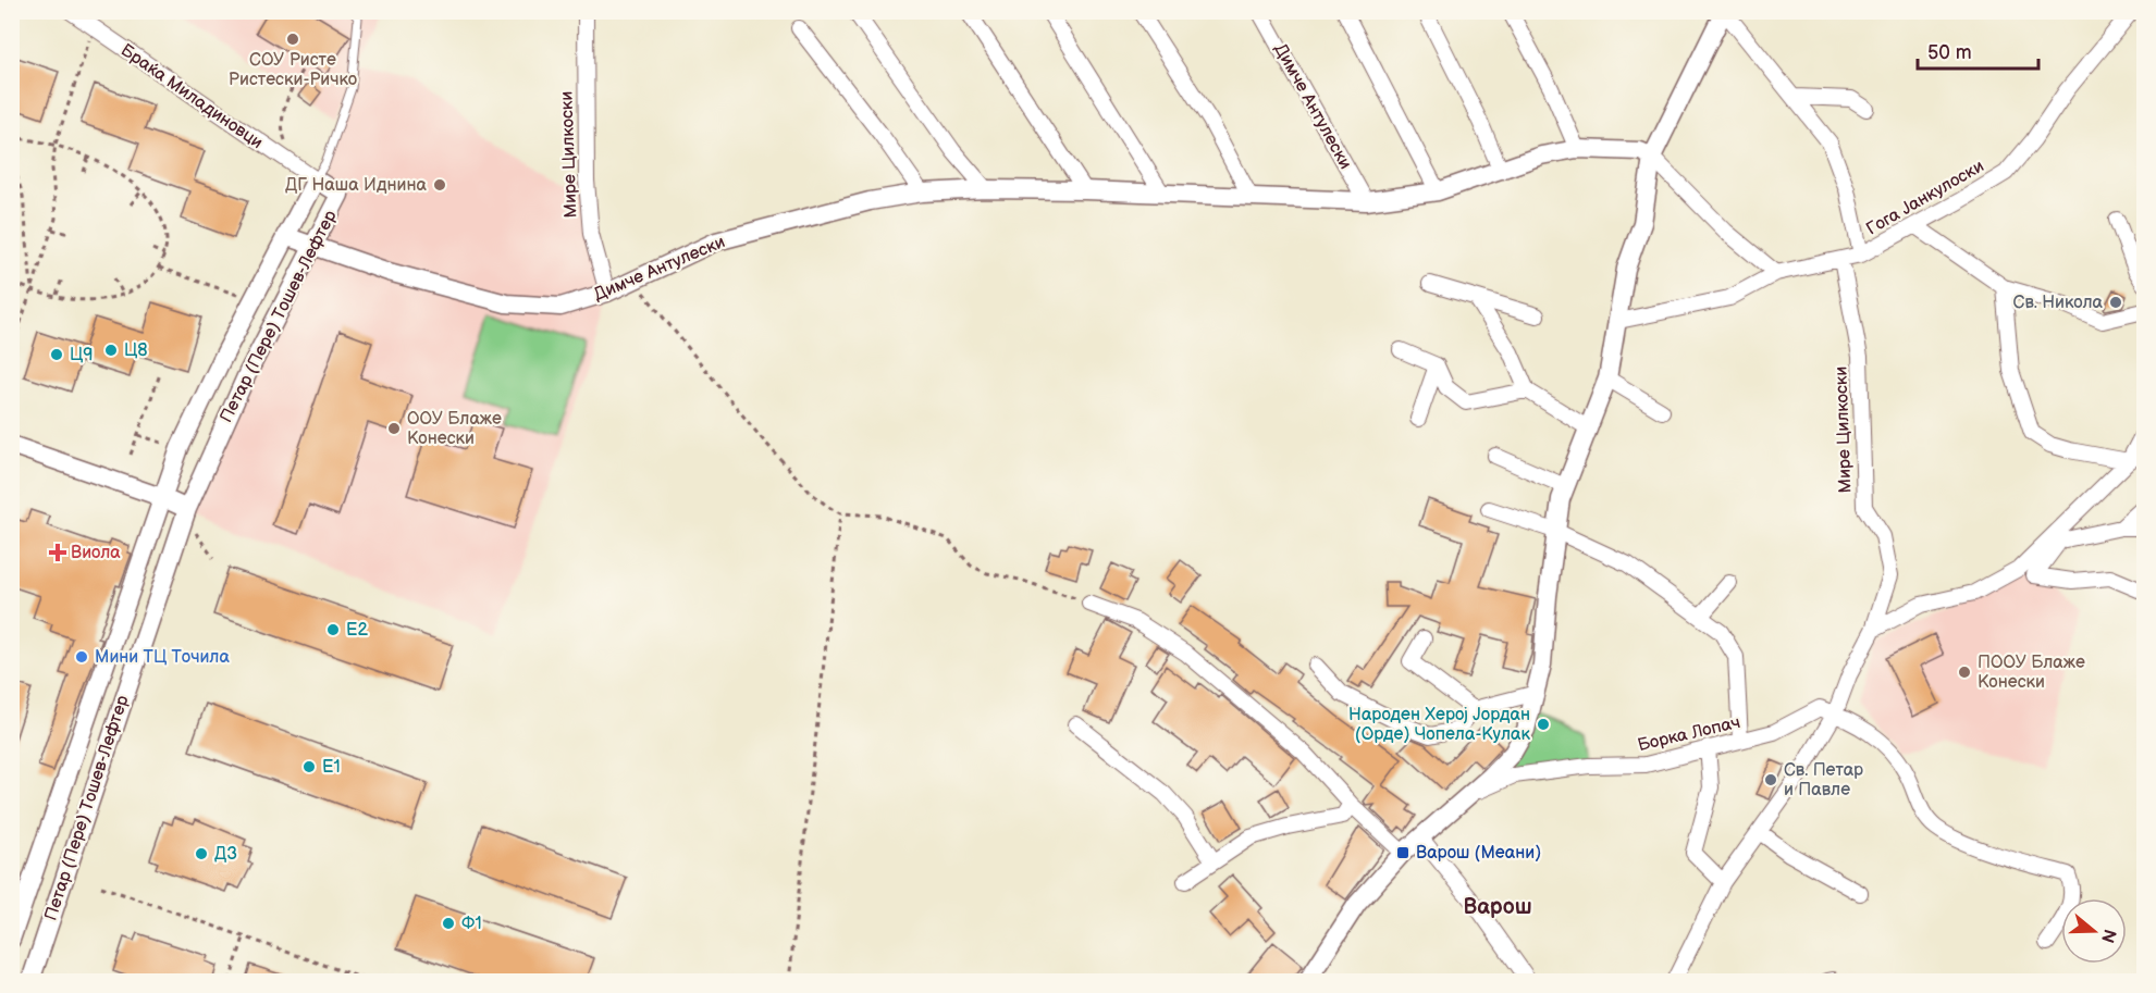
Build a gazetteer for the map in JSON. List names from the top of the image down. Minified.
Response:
{"streets":{"street":["Браќа Миладиновци","Димче Антулески","Мире Цилкоски","Гога Јанкулоски","Петар (Пере) Тошев-Лефтер","Борка Лопач"]},"crossings":[["Браќа Миладиновци","Петар (Пере) Тошев-Лефтер"],["Димче Антулески","Мире Цилкоски"],["Димче Антулески","Петар (Пере) Тошев-Лефтер"],["Мире Цилкоски","Гога Јанкулоски"]],"districts":["Варош"],"places":{"other":["СОУ Ристе Ристески-Ричко","ДГ Наша Иднина","Св. Никола","Ц8","Ц9","ООУ Блаже Конески","Е2","Мини ТЦ Точила","ПООУ Блаже Конески","Народен Херој Јордан (Орде) Чопела-Кулак","Е1","Св. Петар и Павле","Д3","Ф1"],"health":["Виола"],"transit":["Варош (Меани)"]},"scale_bar":"50 m","north":"right"}
